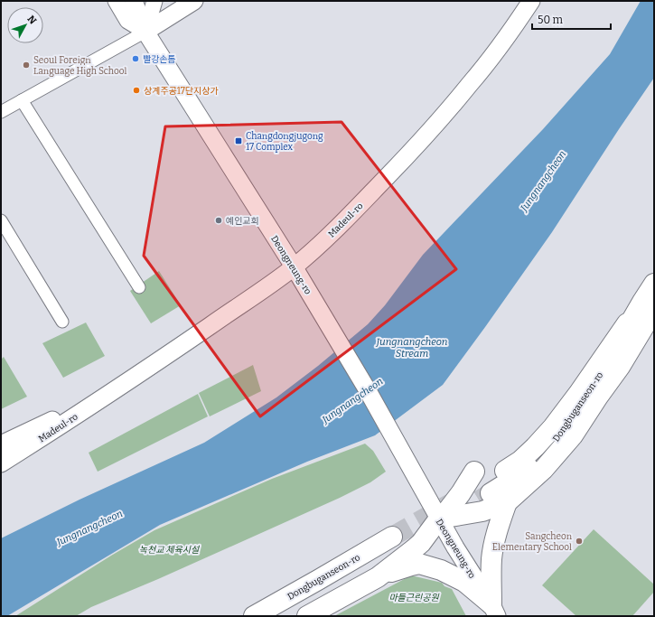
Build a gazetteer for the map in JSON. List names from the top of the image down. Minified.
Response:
{"streets":{"highway":["Dongbuganseon-ro"],"main road":["Madeul-ro","Deongneung-ro"]},"crossings":[["Madeul-ro","Deongneung-ro"]],"water":["Jungnangcheon","Jungnangcheon Stream"],"parks":["녹천교 체육시설","마들근린공원"],"places":{"other":["빨강손톱","Seoul Foreign Language High School","상계주공17단지상가","예인교회","Sangcheon Elementary School"],"transit":["Changdongjugong 17 Complex"]},"scale_bar":"50 m","north":"top right"}
